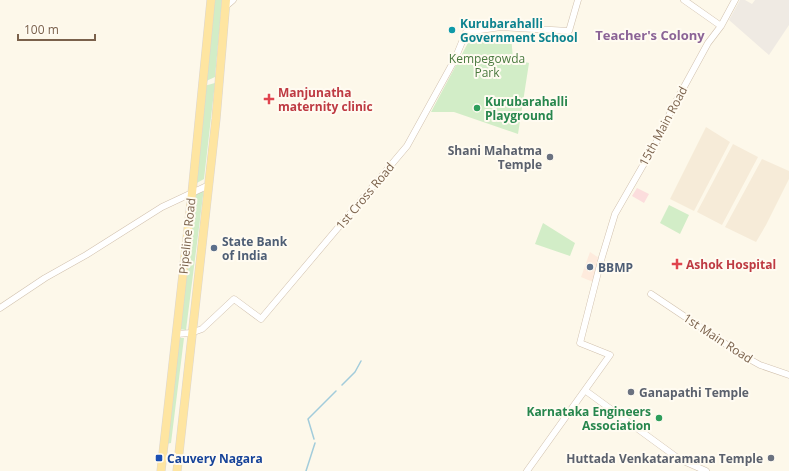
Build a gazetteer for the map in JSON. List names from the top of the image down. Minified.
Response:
{"streets":{"main road":["Pipeline Road"],"street":["15th Main Road","1st Cross Road","1st Main Road"]},"crossings":[["1st Cross Road","Pipeline Road"]],"districts":["Teacher's Colony"],"parks":["Kempegowda Park"],"places":{"other":["Kurubarahalli Government School","Kurubarahalli Playground","Shani Mahatma Temple","State Bank of India","BBMP","Ganapathi Temple","Karnataka Engineers Association","Huttada Venkataramana Temple"],"health":["Manjunatha maternity clinic","Ashok Hospital"],"transit":["Cauvery Nagara"]},"scale_bar":"100 m"}
